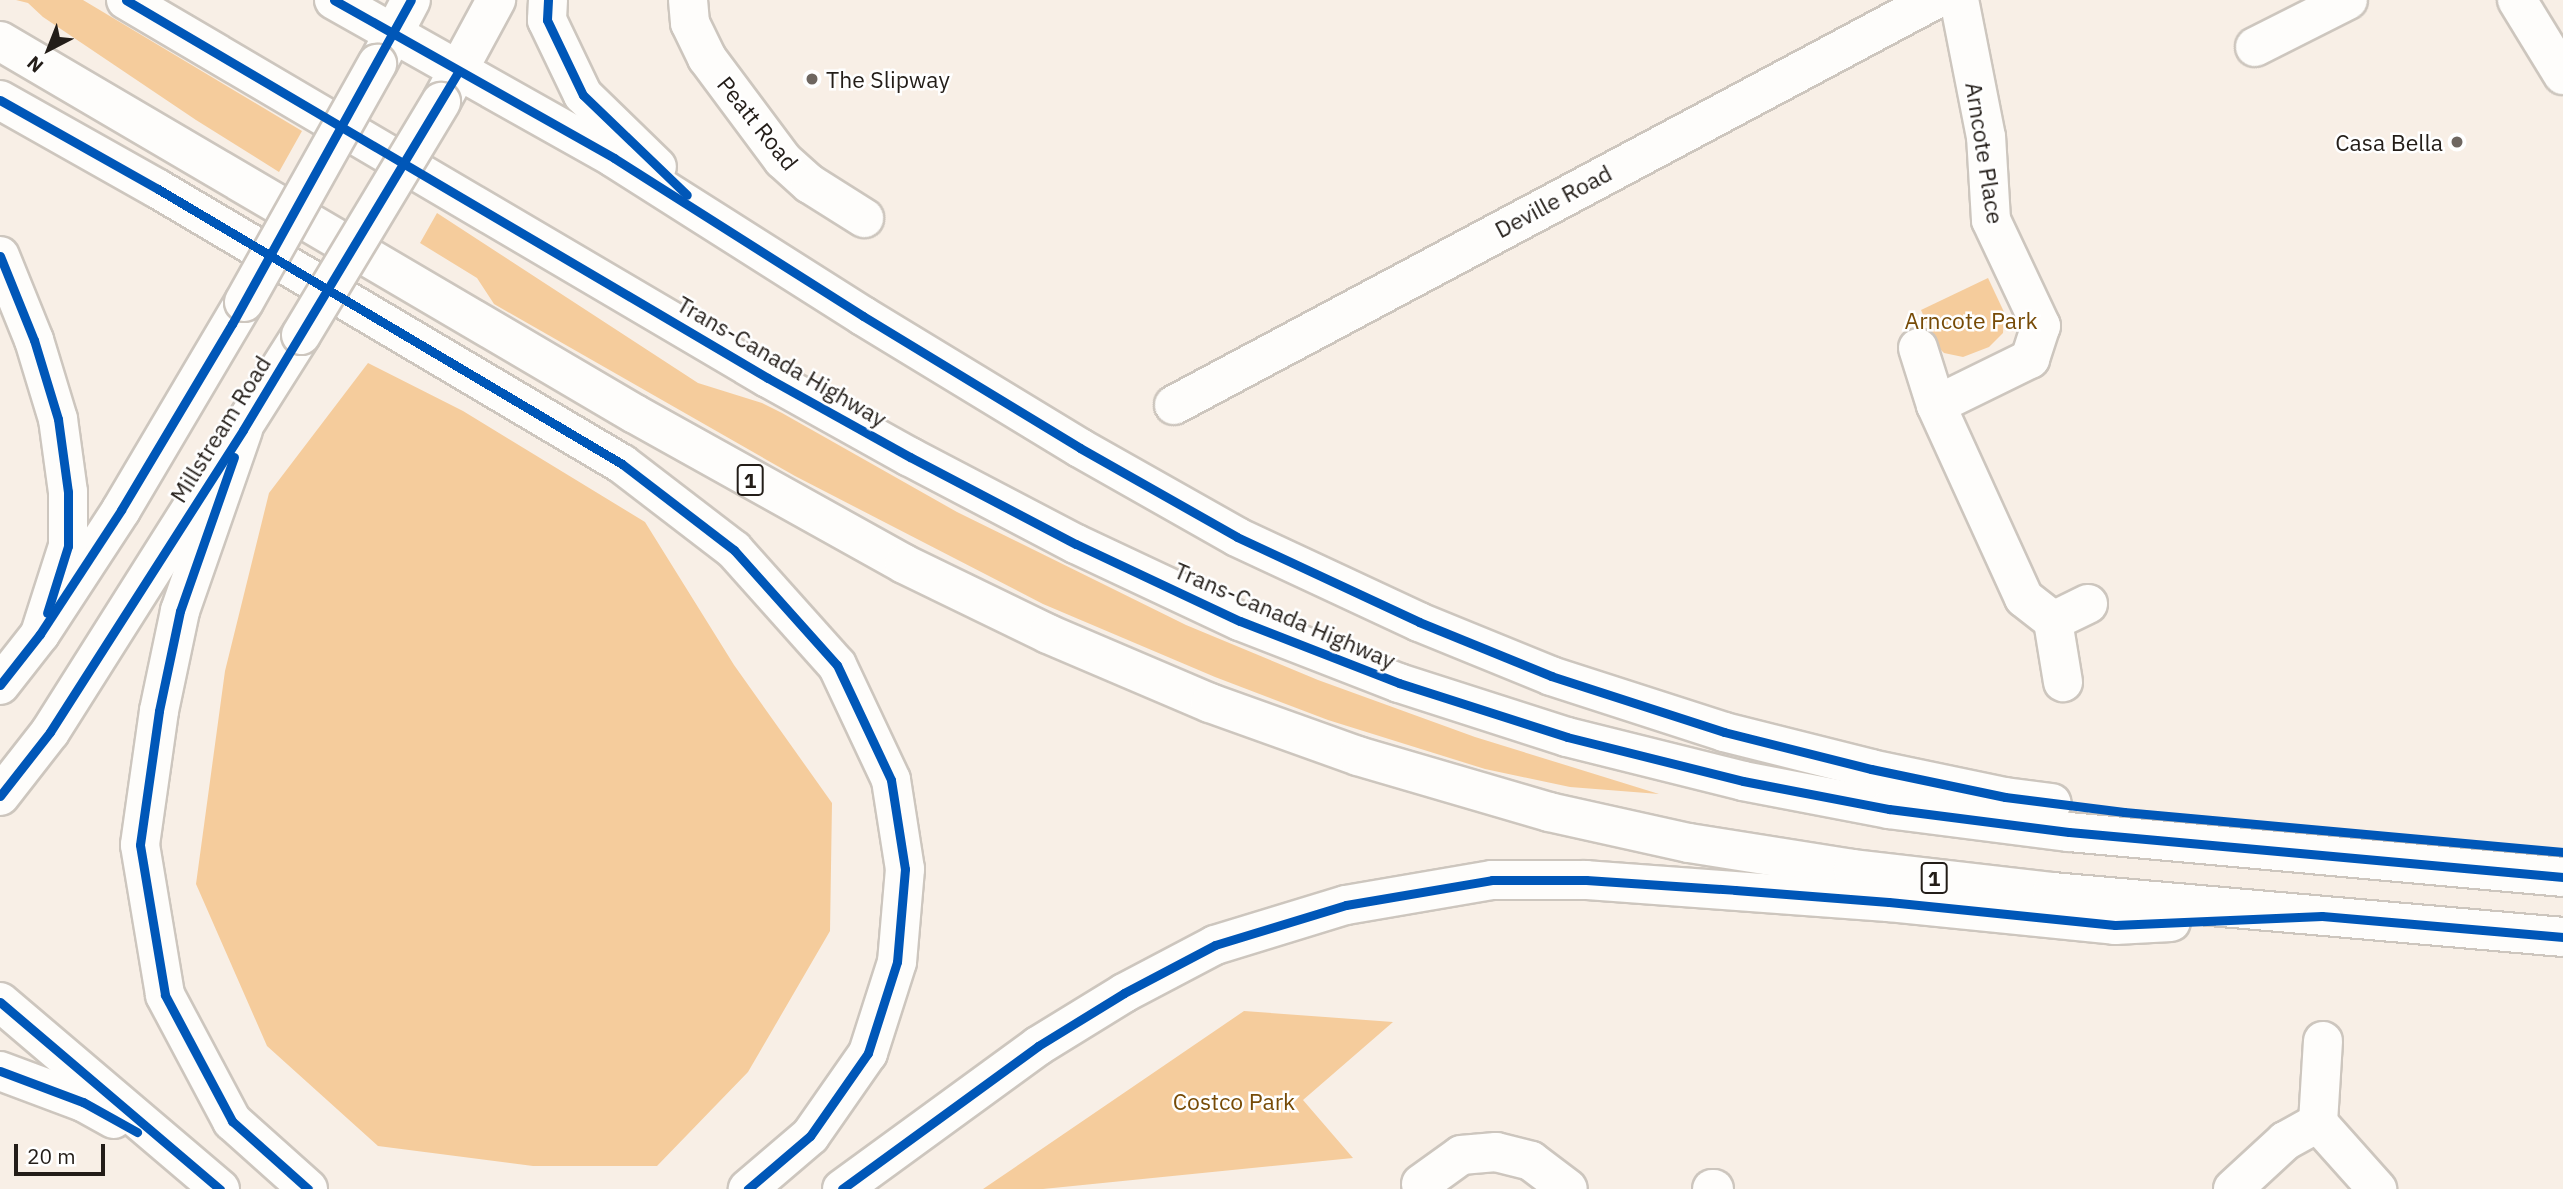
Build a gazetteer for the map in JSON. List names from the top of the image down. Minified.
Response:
{"streets":{"main road":["Peatt Road","Arncote Place","Deville Road","Trans-Canada Highway","Millstream Road","1"]},"parks":["Arncote Park","Costco Park"],"places":["The Slipway","Casa Bella"],"scale_bar":"20 m","north":"bottom left"}
